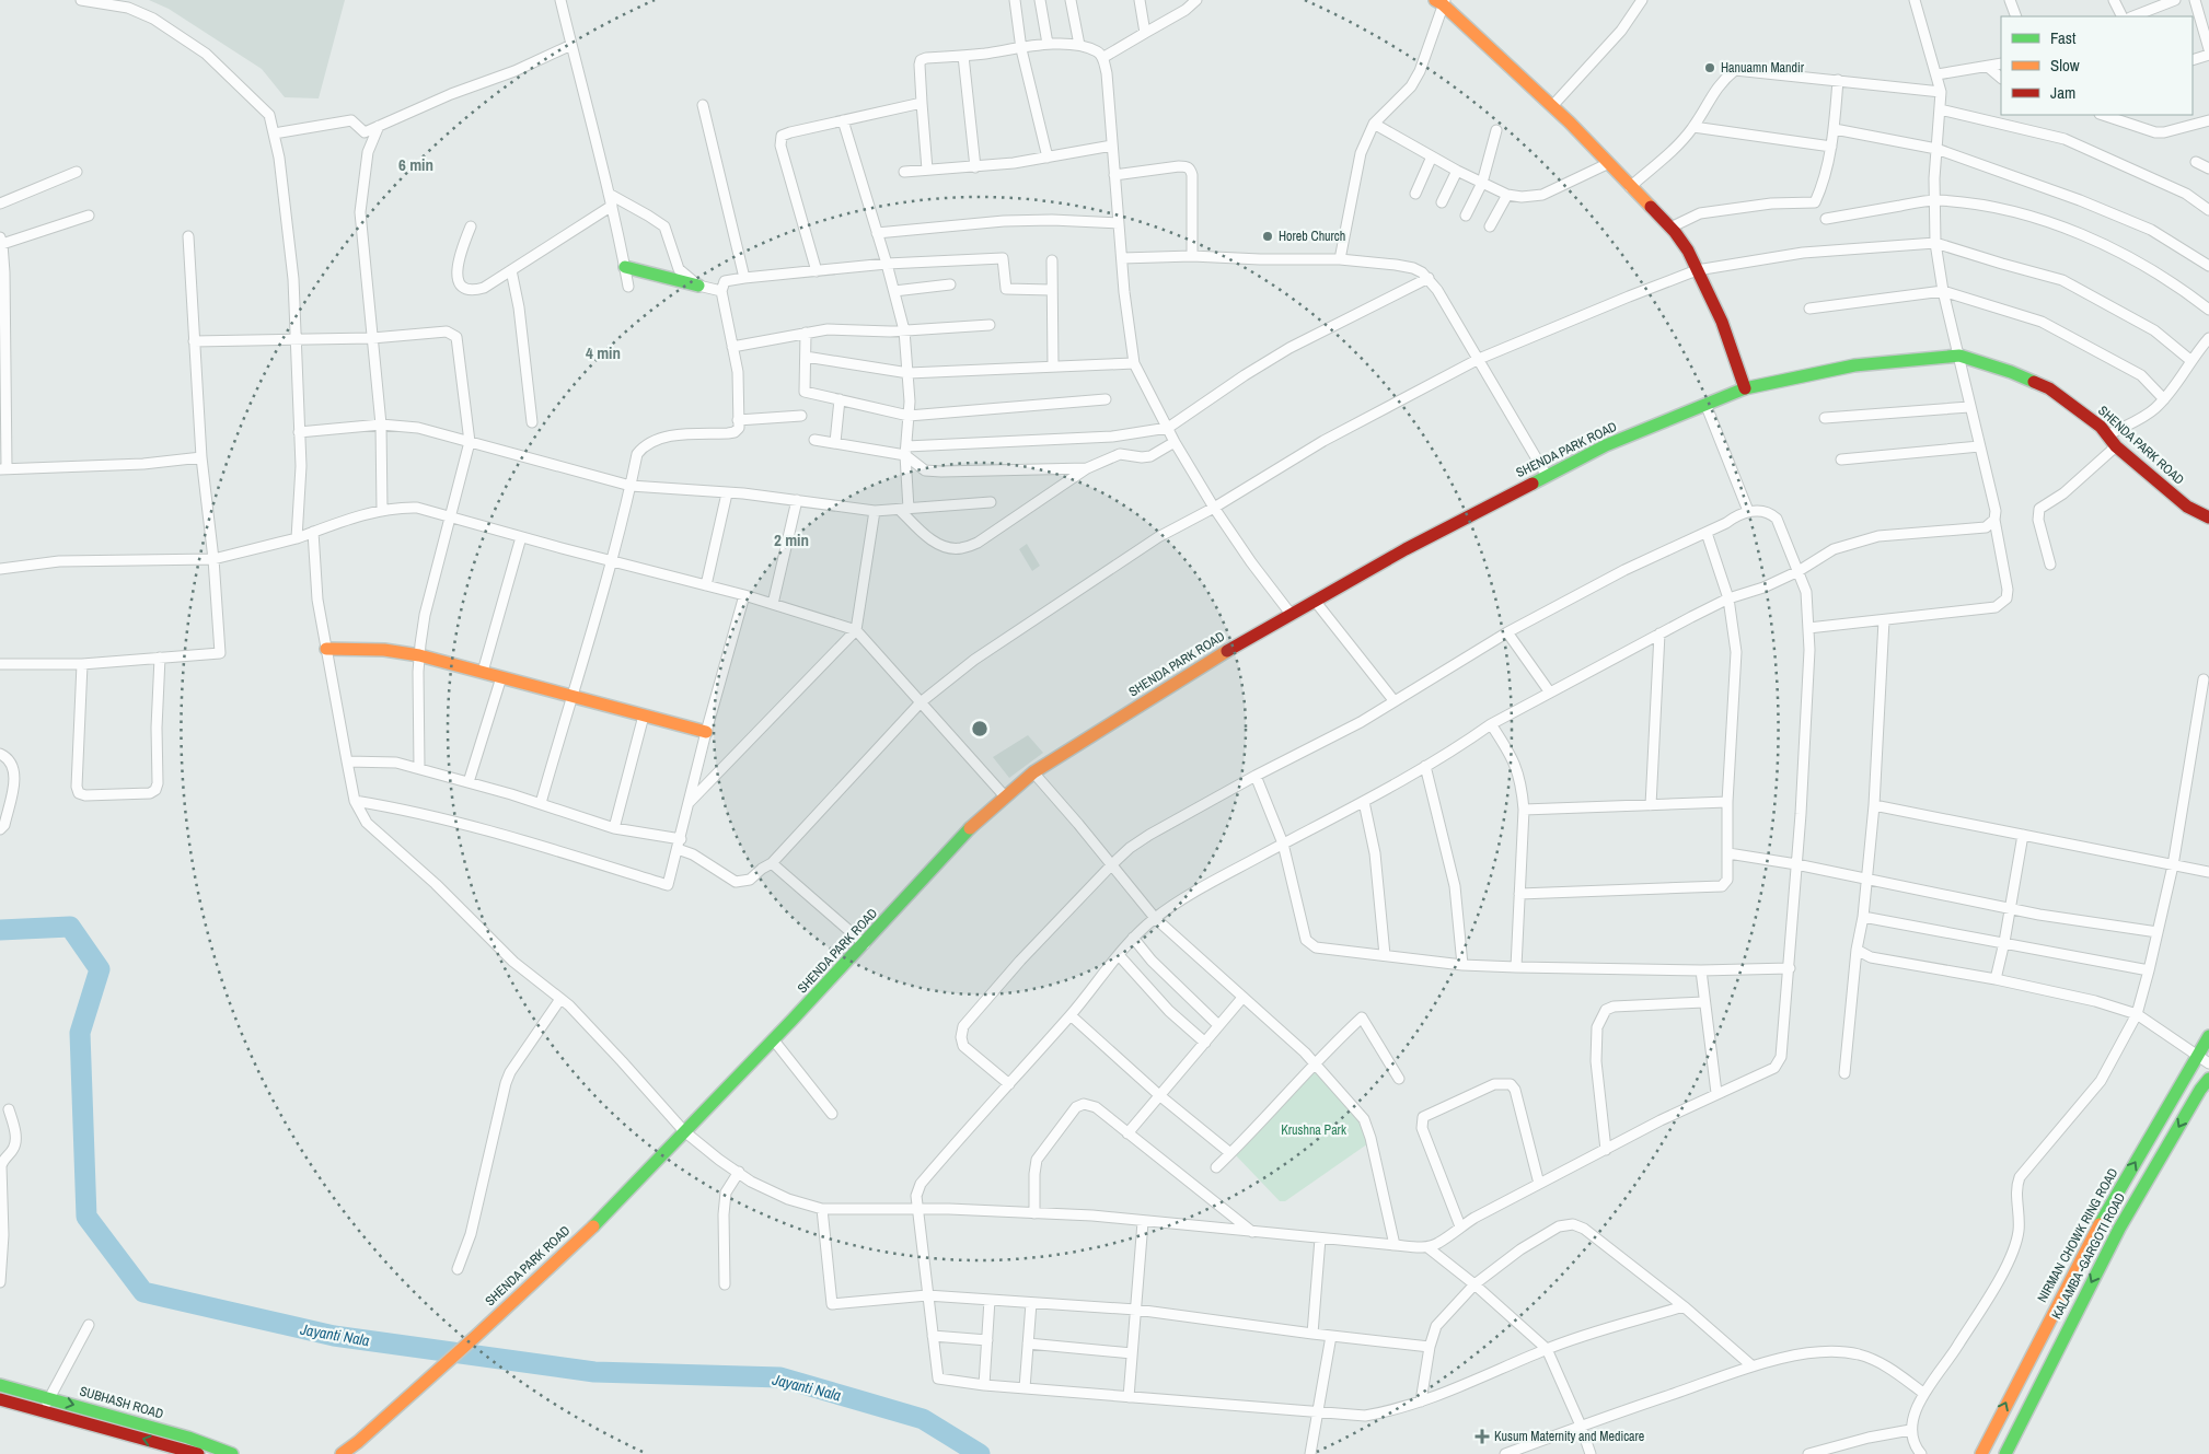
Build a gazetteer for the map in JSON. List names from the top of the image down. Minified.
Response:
{"streets":{"main road":["SHENDA PARK ROAD","NIRMAN CHOWK RING ROAD","KALAMBA -GARGOTI ROAD","SUBHASH ROAD"]},"one_way":["NIRMAN CHOWK RING ROAD","KALAMBA -GARGOTI ROAD"],"water":["Jayanti Nala"],"parks":["Krushna Park"],"places":{"other":["Hanuamn Mandir","Horeb Church"],"health":["Kusum Maternity and Medicare"]},"legend":["Fast","Slow","Jam"],"rings":["6 min","4 min","2 min"]}
